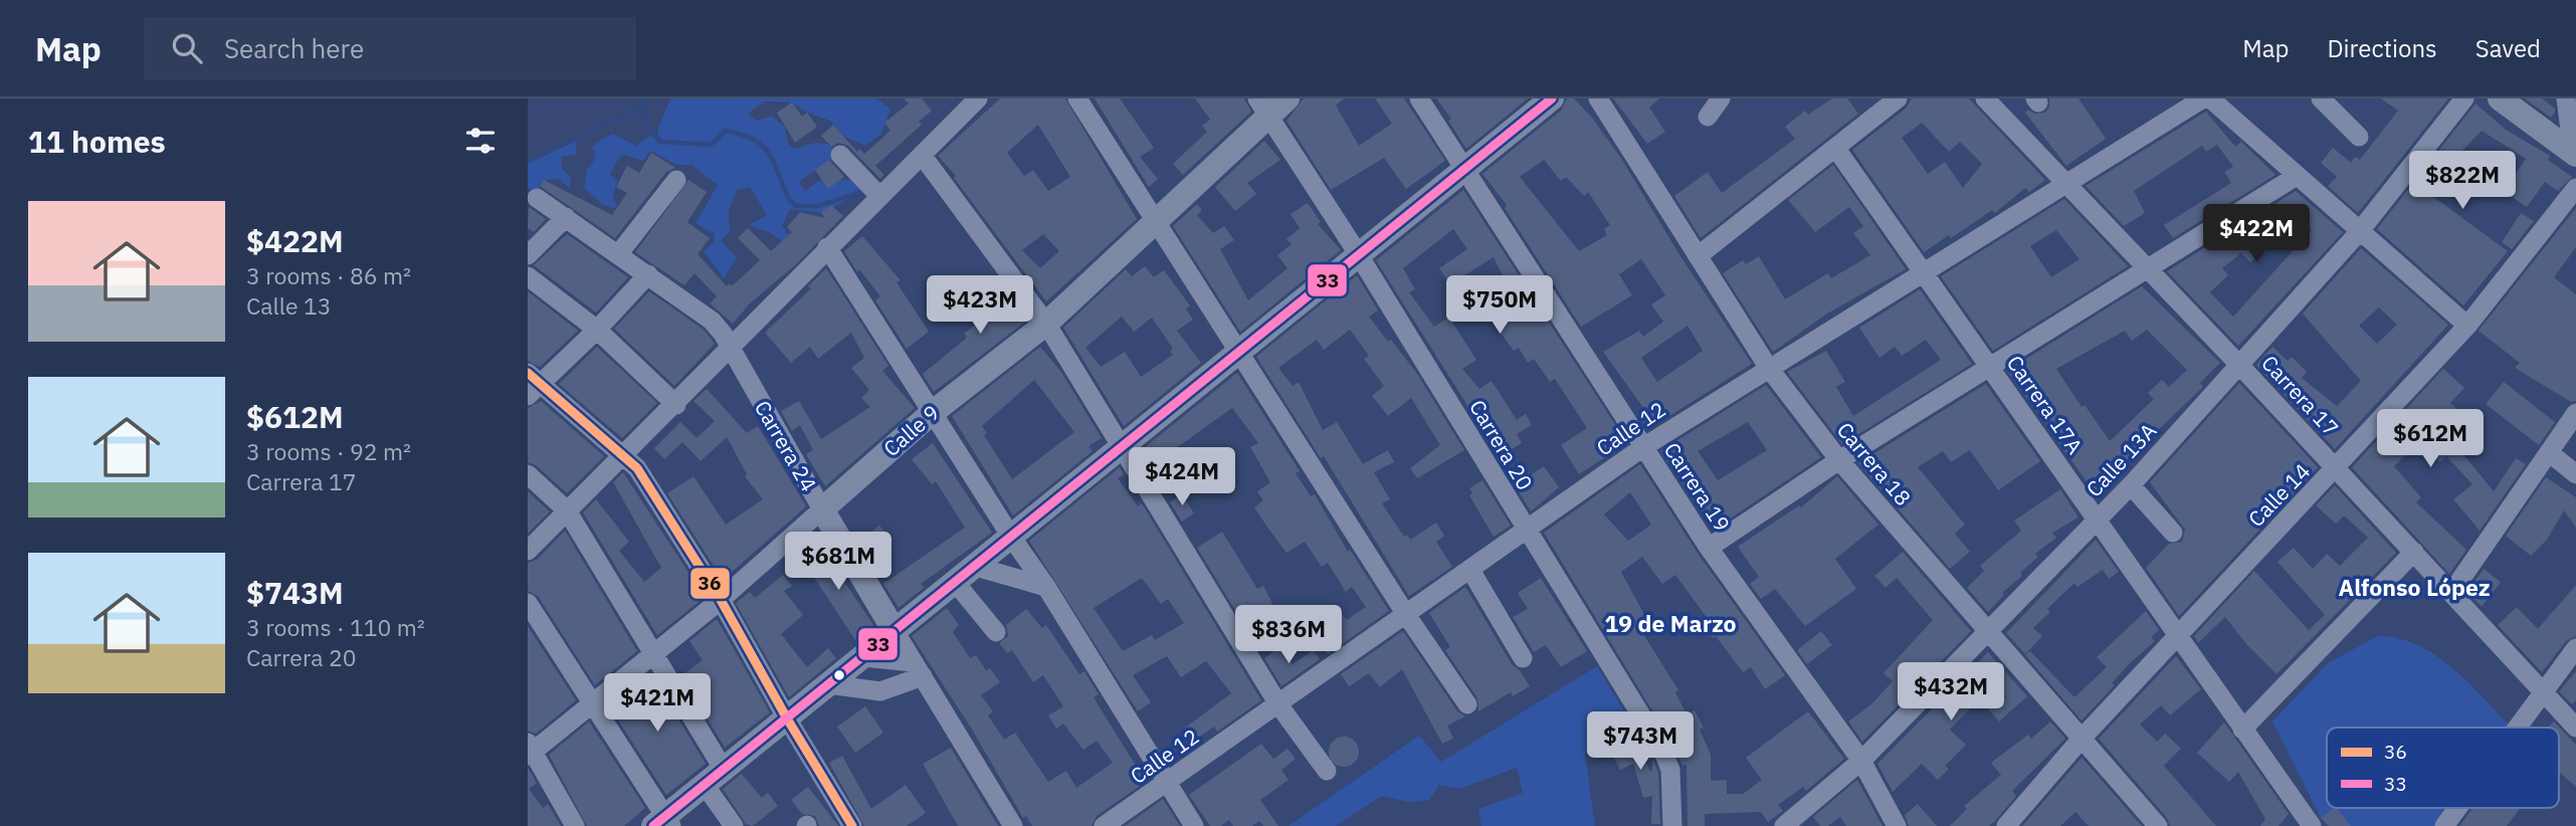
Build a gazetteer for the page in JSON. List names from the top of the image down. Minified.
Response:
{"streets":{"main road":["Calle 9","Carrera 24"],"street":["Carrera 17","Carrera 17A","Calle 12","Carrera 20","Calle 13A","Carrera 18","Carrera 19","Calle 14"]},"crossings":[["Carrera 17","Calle 12"],["Carrera 17","Calle 13A"],["Carrera 17","Calle 14"],["Carrera 17A","Calle 12"],["Carrera 17A","Calle 13A"],["Carrera 17A","Calle 14"],["Calle 12","Carrera 20"],["Calle 12","Carrera 18"],["Calle 12","Carrera 19"],["Calle 9","Carrera 20"],["Calle 9","Carrera 24"],["Calle 13A","Carrera 18"],["Calle 13A","Carrera 19"],["Carrera 18","Calle 14"]],"districts":["Alfonso López","19 de Marzo"],"lines":["transit line 33","transit line 36"],"legend":["36","33"],"page":{"header":"Map","search":"Search here","nav":["Map","Directions","Saved"],"heading":"11 homes","price":["$822M","$422M","$423M","$750M","$612M","$424M","$681M","$836M","$432M","$421M","$743M"],"list":[{"name":"$422M","note":"3 rooms · 86 m² · Calle 13"},{"name":"$612M","note":"3 rooms · 92 m² · Carrera 17"},{"name":"$743M","note":"3 rooms · 110 m² · Carrera 20"}]}}
